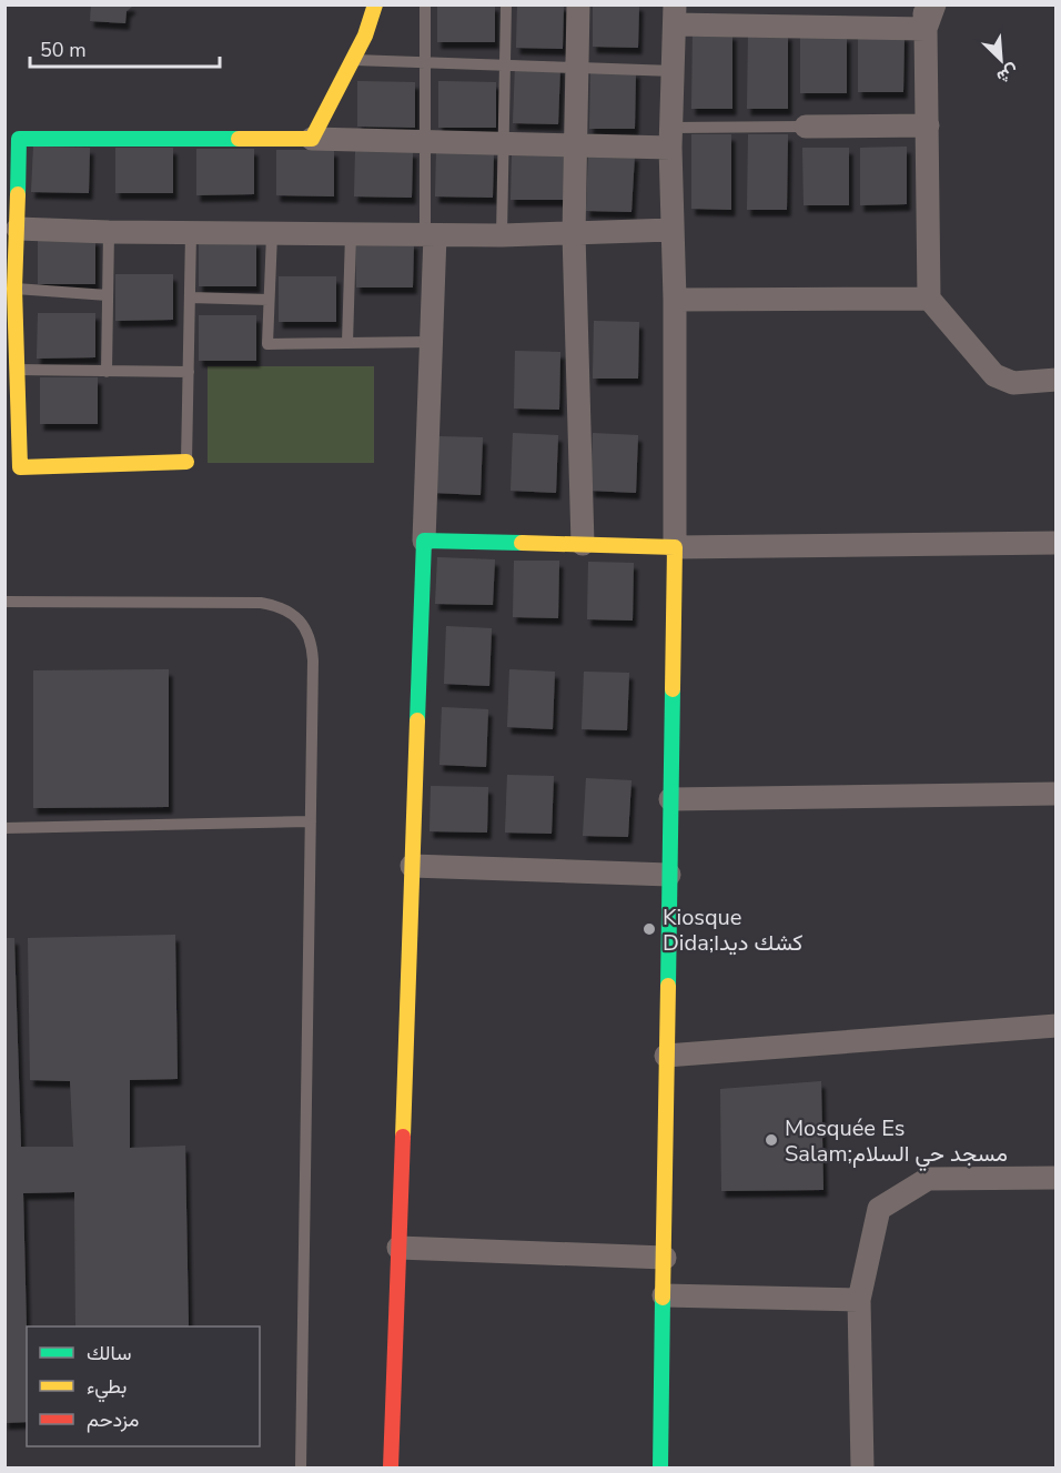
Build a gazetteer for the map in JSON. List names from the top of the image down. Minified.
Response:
{"places":["Kiosque Dida;كشك ديدا","Mosquée Es Salam;مسجد حي السلام"],"legend":["سالك","بطيء","مزدحم"],"scale_bar":"50 m","north":"bottom right"}
